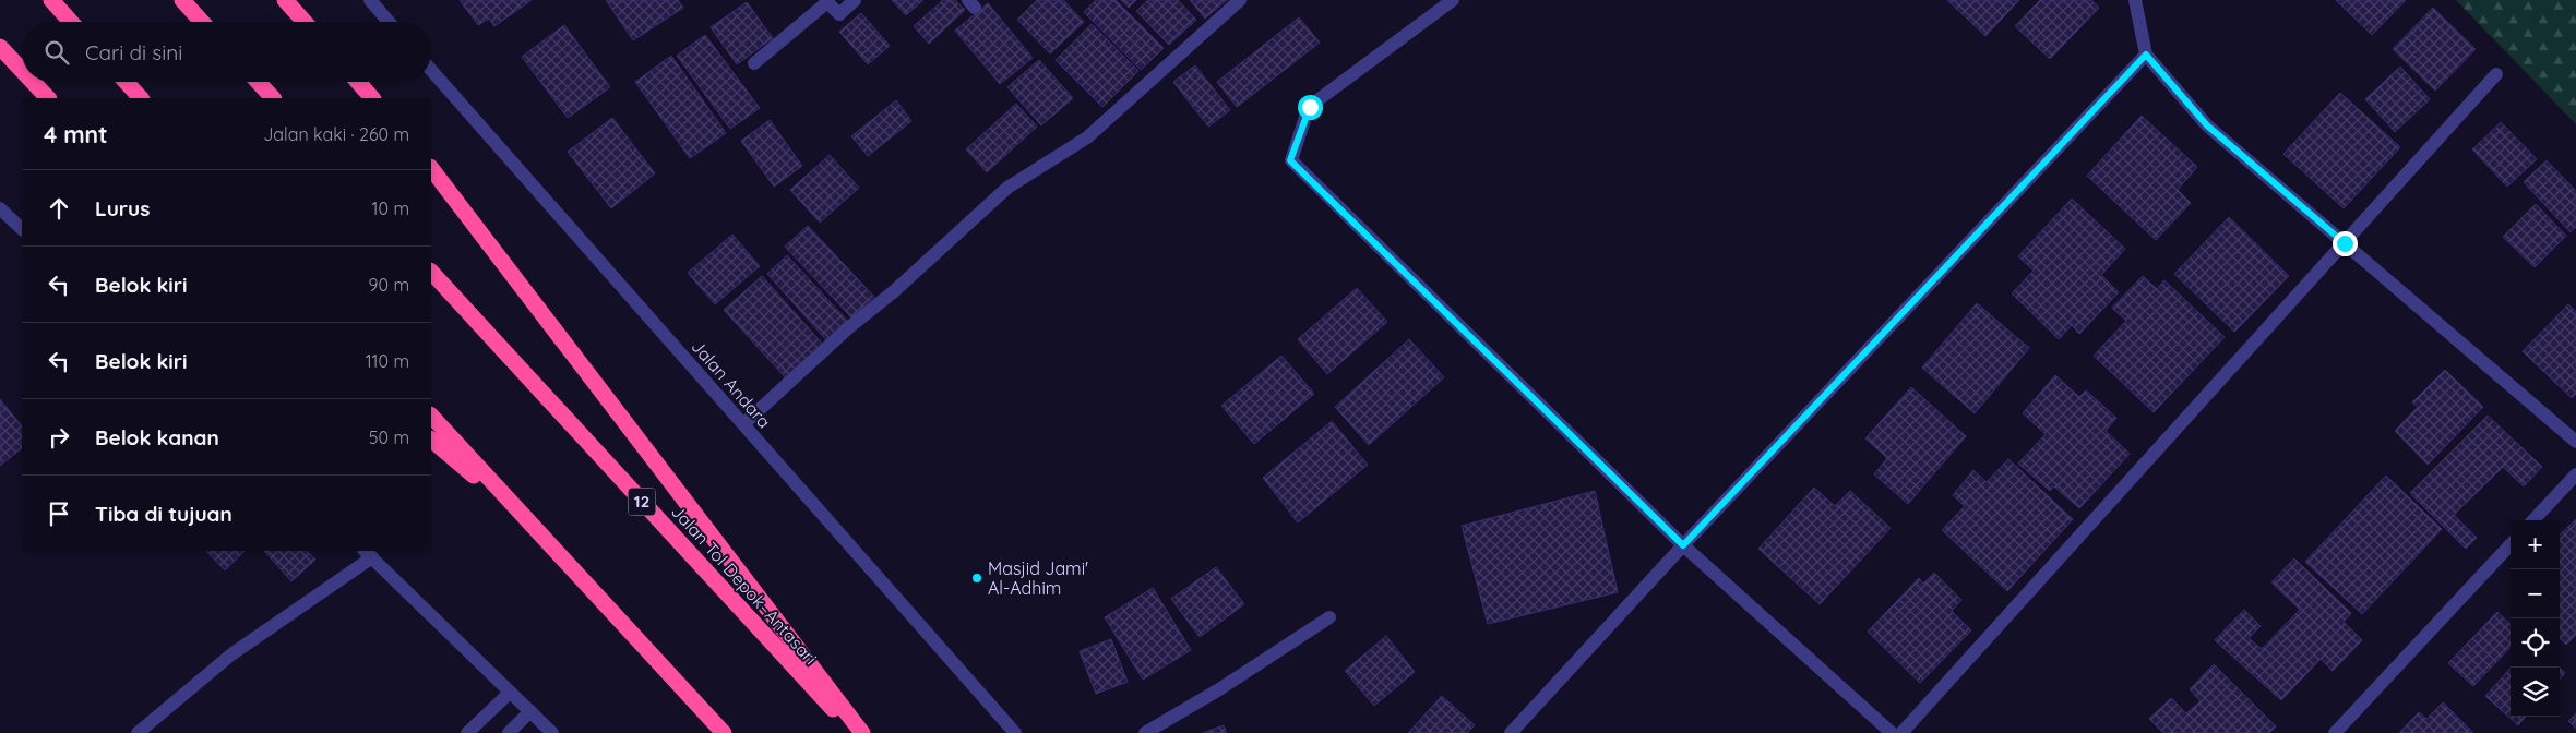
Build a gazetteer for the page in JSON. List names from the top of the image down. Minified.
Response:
{"streets":{"highway":["12","Jalan Tol Depok–Antasari"],"street":["Jalan Andara"]},"places":["Masjid Jami' Al-Adhim"],"page":{"search":"Cari di sini","heading":["4 mnt","Jalan kaki · 260 m"],"list":[["Lurus","10 m"],["Belok kiri","90 m"],["Belok kiri","110 m"],["Belok kanan","50 m"],"Tiba di tujuan"],"map_buttons":["+","−"]}}
